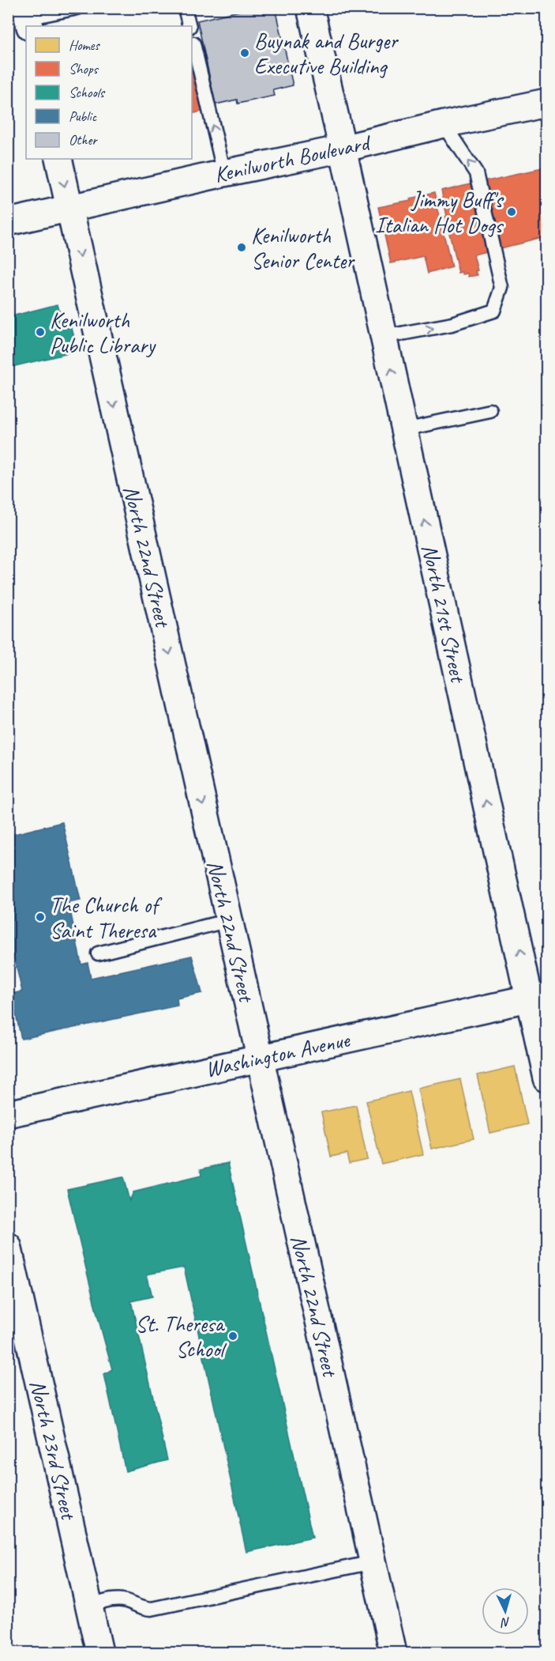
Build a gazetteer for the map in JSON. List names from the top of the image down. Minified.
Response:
{"streets":{"street":["Kenilworth Boulevard","North 22nd Street","North 21st Street","Washington Avenue","North 23rd Street"]},"crossings":[["Kenilworth Boulevard","North 22nd Street"],["Kenilworth Boulevard","North 21st Street"],["North 22nd Street","Washington Avenue"],["North 21st Street","Washington Avenue"]],"one_way":["North 22nd Street","North 21st Street"],"places":["Buynak and Burger Executive Building","Jimmy Buff's Italian Hot Dogs","Kenilworth Senior Center","Kenilworth Public Library","The Church of Saint Theresa","St. Theresa School"],"legend":["Homes","Shops","Schools","Public","Other"],"north":"bottom"}
